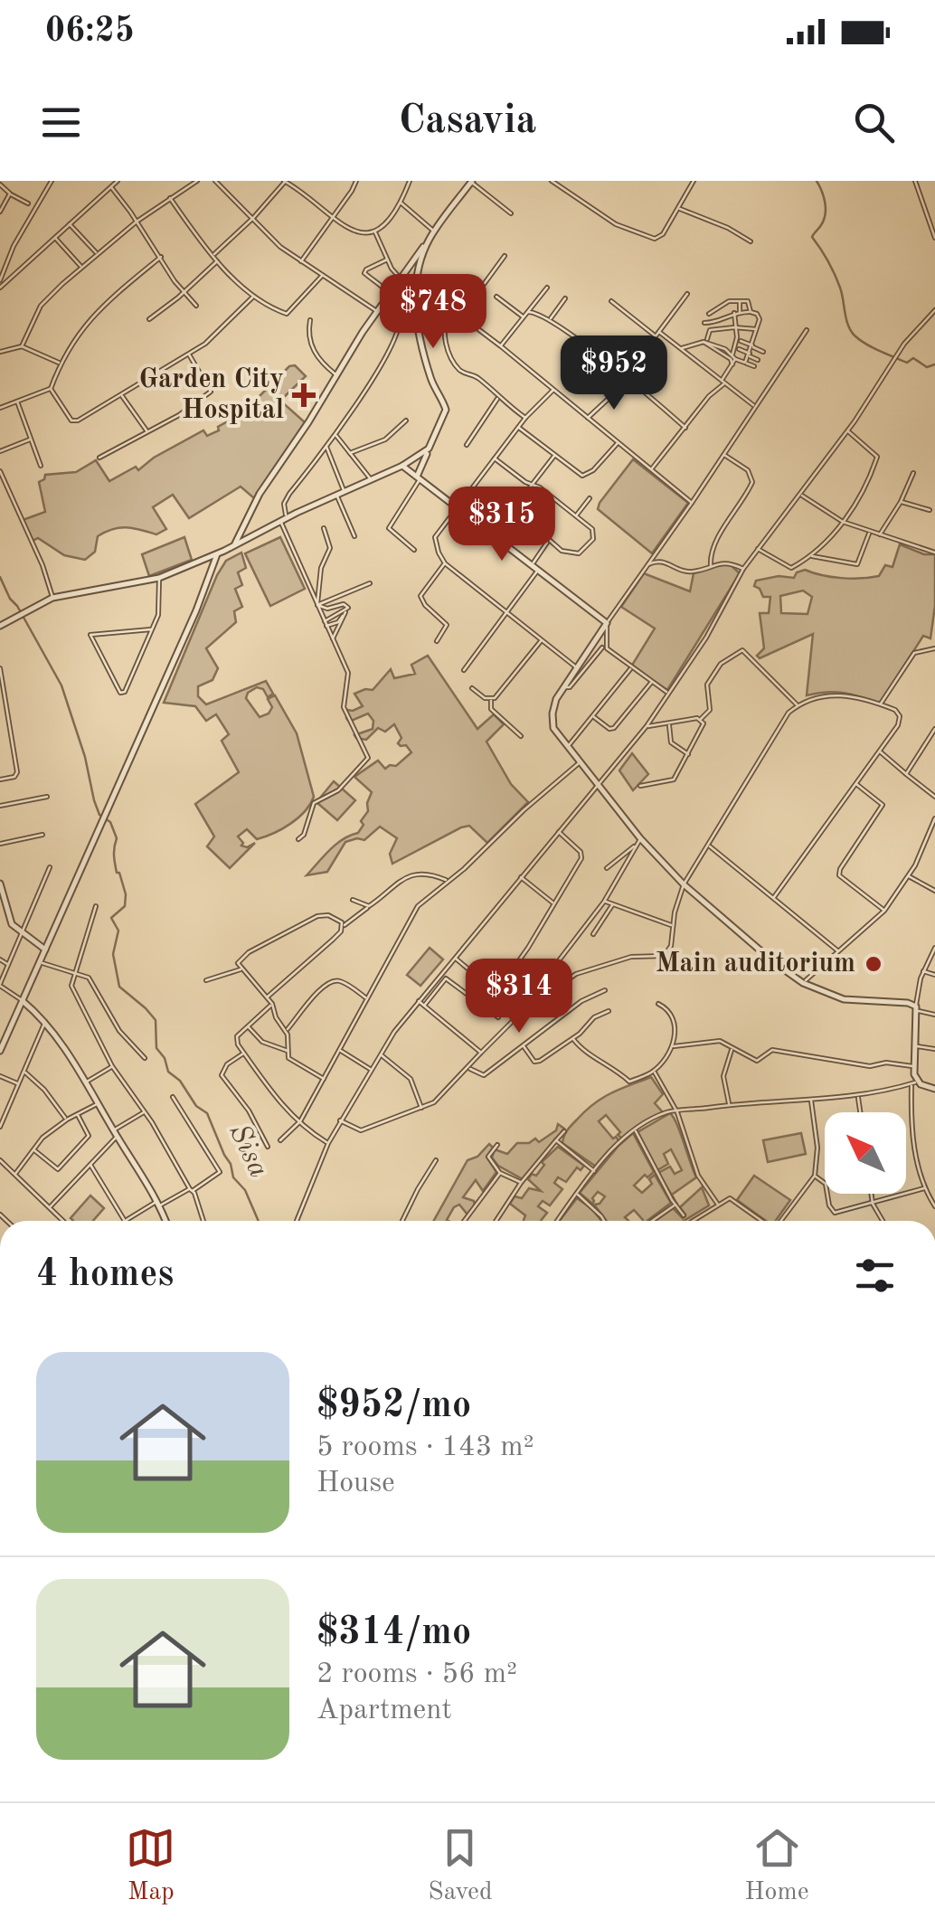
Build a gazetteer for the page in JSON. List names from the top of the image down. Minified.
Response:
{"water":["Sisa"],"places":{"health":["Garden City Hospital"],"other":["Main auditorium"]},"north":"top left","page":{"status":"06:25","header":"Casavia","price":["$748","$952","$315","$314"],"heading":"4 homes","list":[{"name":"$952/mo","note":"5 rooms · 143 m² · House"},{"name":"$314/mo","note":"2 rooms · 56 m² · Apartment"}],"tabs":["Map","Saved","Home"]}}
